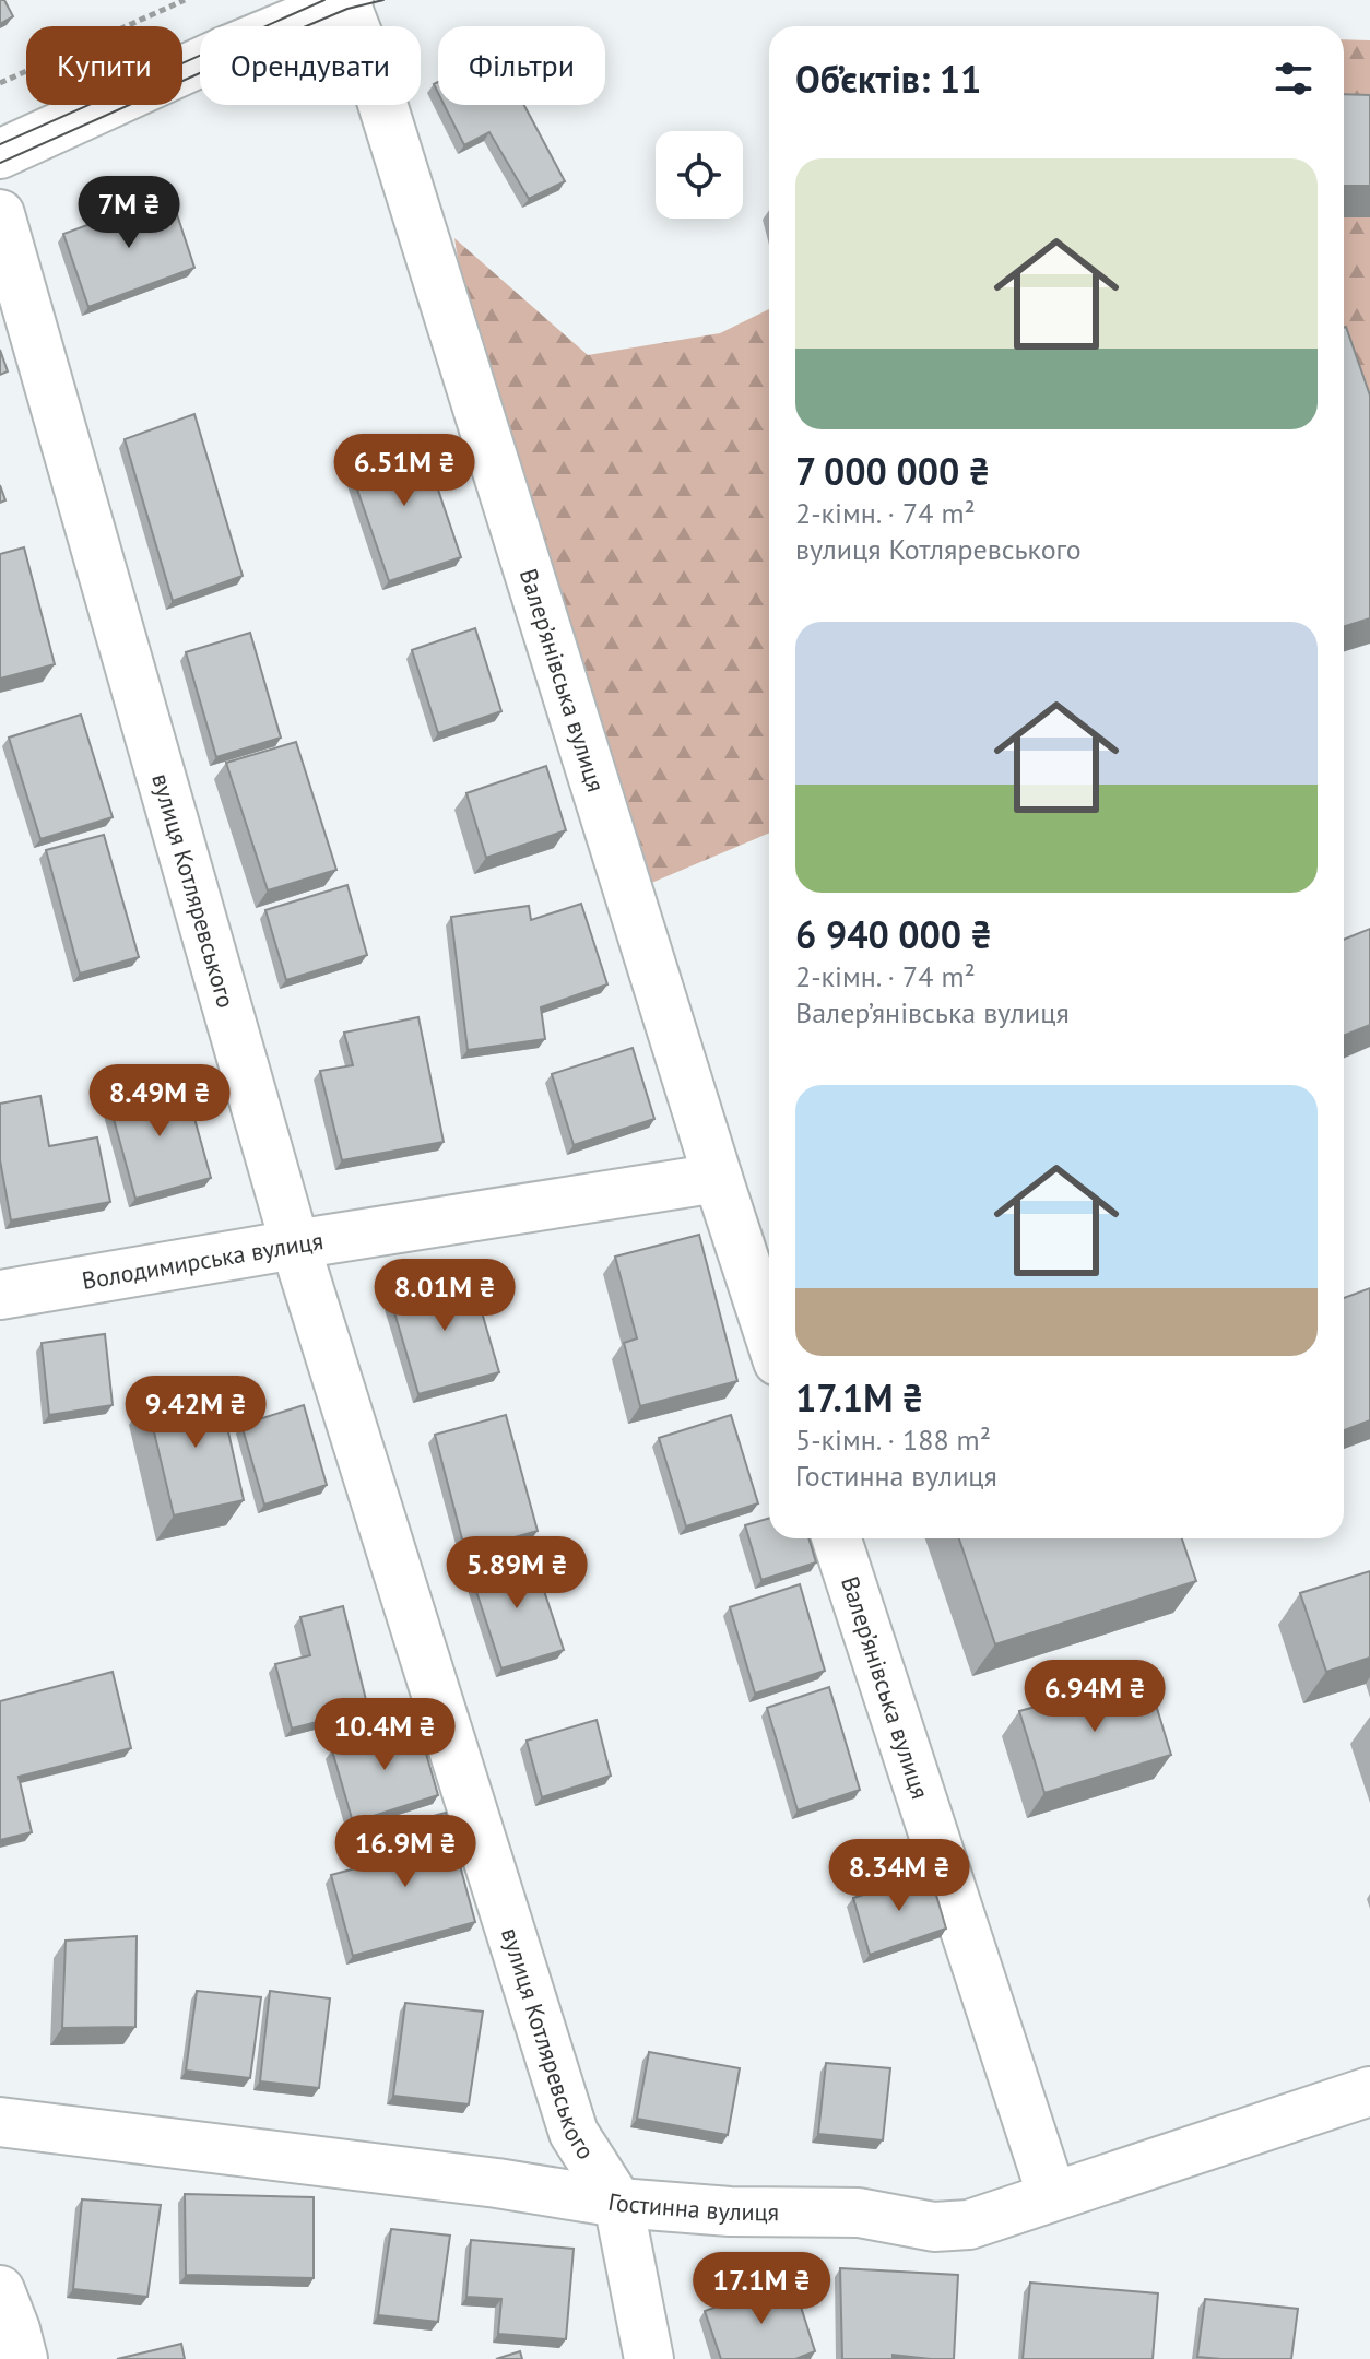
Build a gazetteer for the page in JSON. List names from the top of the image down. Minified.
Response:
{"streets":{"street":["Валер’янівська вулиця","вулиця Котляревського","Володимирська вулиця","Гостинна вулиця"]},"crossings":[["Валер’янівська вулиця","Володимирська вулиця"],["Валер’янівська вулиця","Гостинна вулиця"],["вулиця Котляревського","Володимирська вулиця"],["вулиця Котляревського","Гостинна вулиця"]],"page":{"chip":["Купити","Орендувати","Фільтри"],"heading":"Об’єктів: 11","list":[{"name":"7 000 000 ₴","note":"2-кімн. · 74 m² · вулиця Котляревського"},{"name":"6 940 000 ₴","note":"2-кімн. · 74 m² · Валер’янівська вулиця"},{"name":"17.1M ₴","note":"5-кімн. · 188 m² · Гостинна вулиця"}],"price":["7M ₴","6.51M ₴","8.49M ₴","8.01M ₴","9.42M ₴","5.89M ₴","6.94M ₴","10.4M ₴","16.9M ₴","8.34M ₴","17.1M ₴"]}}
